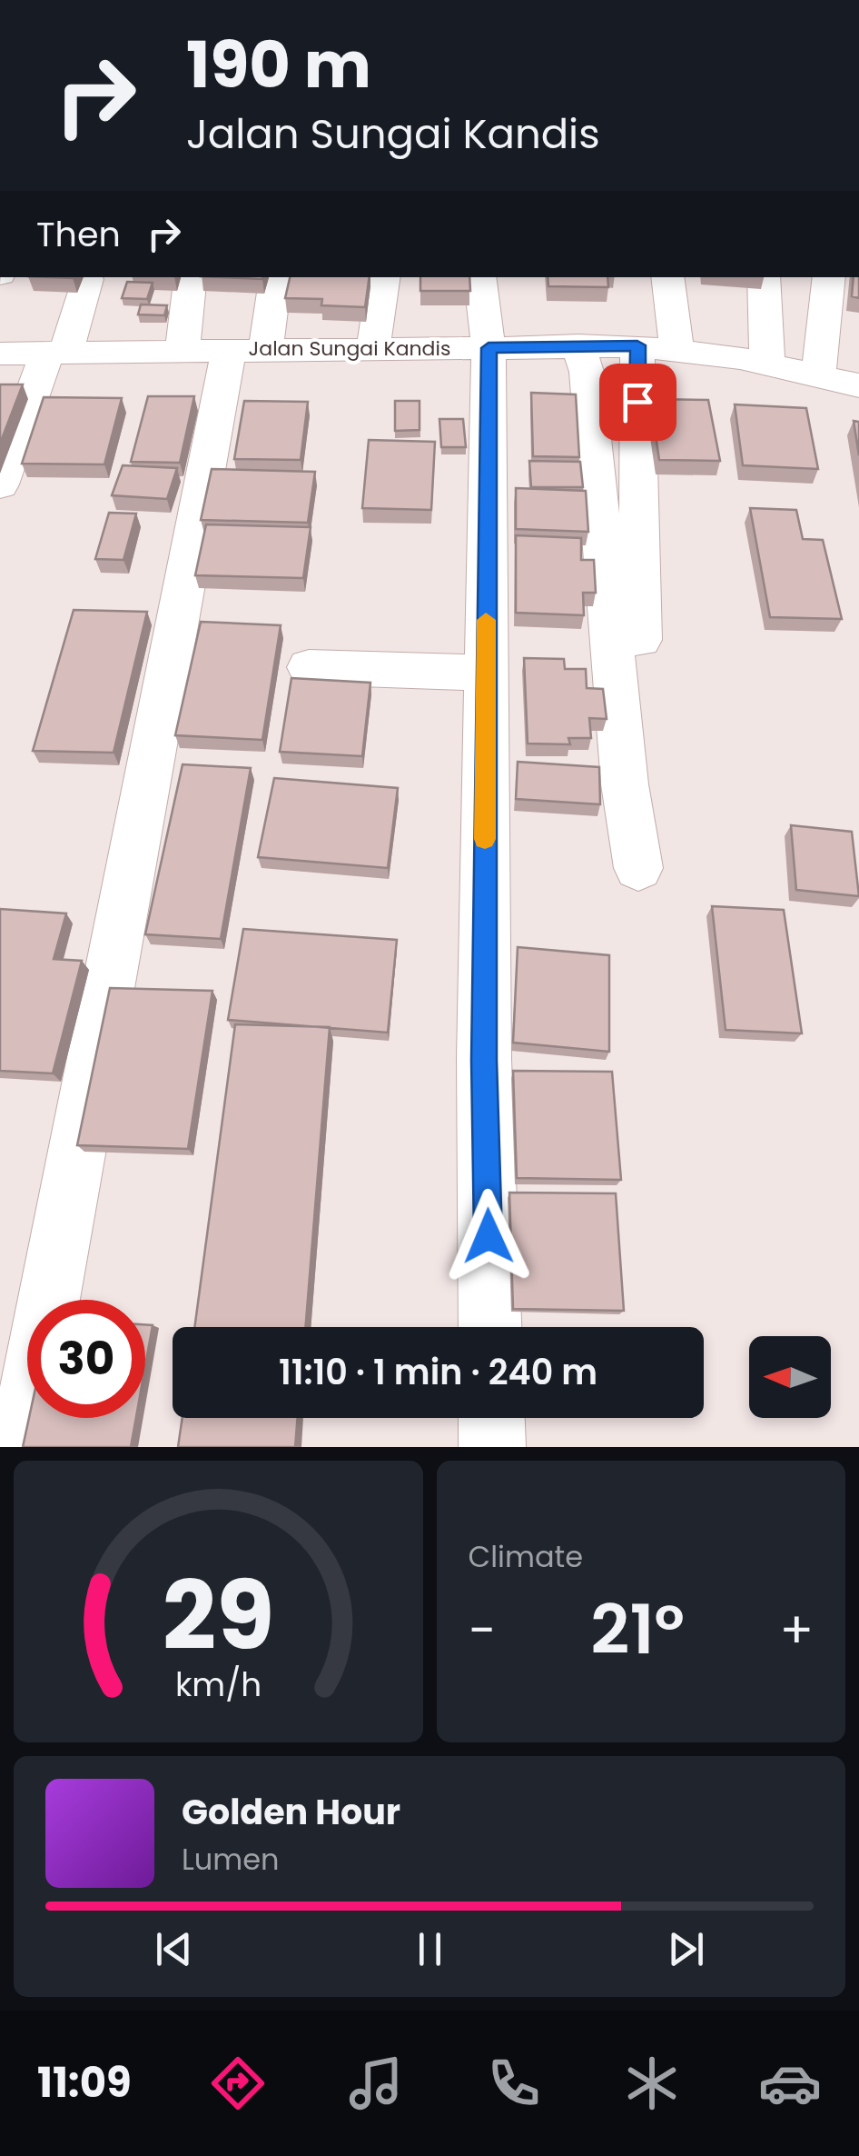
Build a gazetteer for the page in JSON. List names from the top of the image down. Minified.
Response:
{"streets":{"street":["Jalan Sungai Kandis"]},"north":"left","page":{"turn":["190 m","Jalan Sungai Kandis"],"then":"Then","limit":"30","trip":"11:10 · 1 min · 240 m","tile":"Climate","heat":["−","21°","+"],"song":["Golden Hour","Lumen"],"tabs":"11:09","gauge":["29","km/h"]}}
